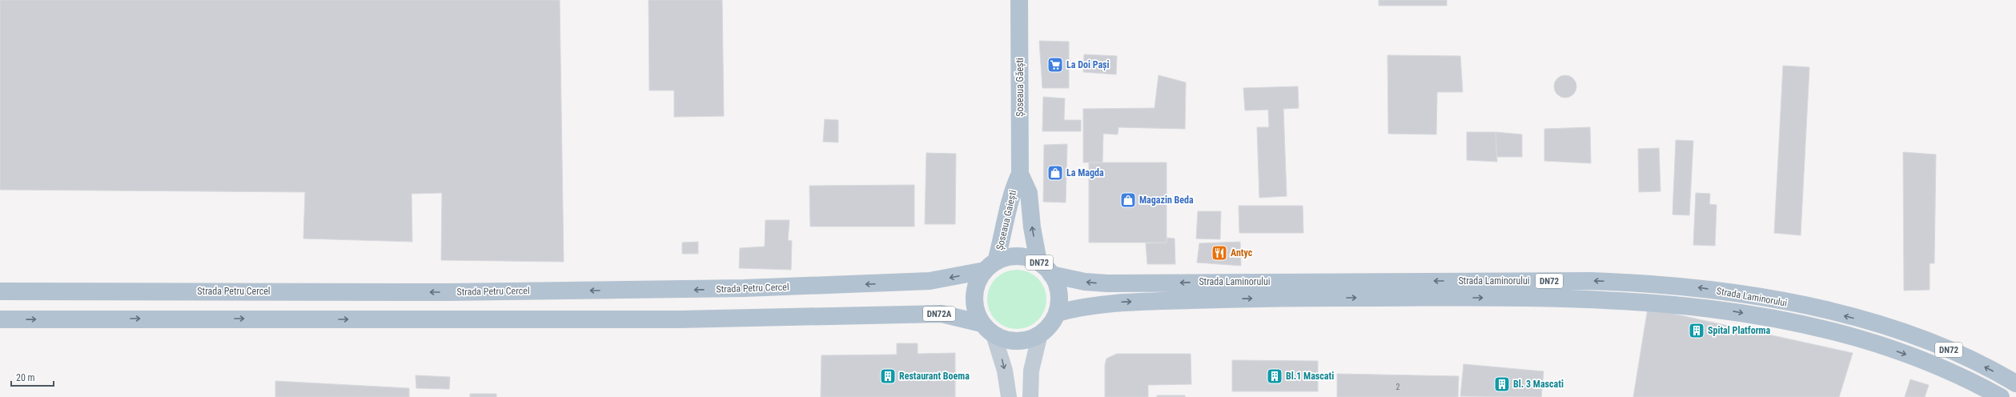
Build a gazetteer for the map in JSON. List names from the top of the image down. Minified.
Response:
{"streets":{"main road":["Șoseaua Găești","Șoseaua Gaiești","DN72","Strada Laminorului","Strada Petru Cercel","DN72A"]},"crossings":[["Șoseaua Găești","Șoseaua Gaiești"],["Șoseaua Gaiești","DN72"],["Șoseaua Gaiești","Strada Laminorului"],["Șoseaua Gaiești","Strada Petru Cercel"],["Șoseaua Gaiești","DN72A"],["DN72","Strada Laminorului"],["DN72","Strada Petru Cercel"],["DN72","DN72A"],["Strada Laminorului","Strada Petru Cercel"],["Strada Laminorului","DN72A"],["Strada Petru Cercel","DN72A"]],"one_way":["Șoseaua Gaiești"],"places":{"supermarket":["La Doi Pași"],"shop":["La Magda","Magazin Beda"],"restaurant":["Antyc"],"building":["Spital Platforma","Restaurant Boema","Bl.1 Mascati","Bl. 3 Mascati"]},"house_numbers":["2"],"scale_bar":"20 m"}
